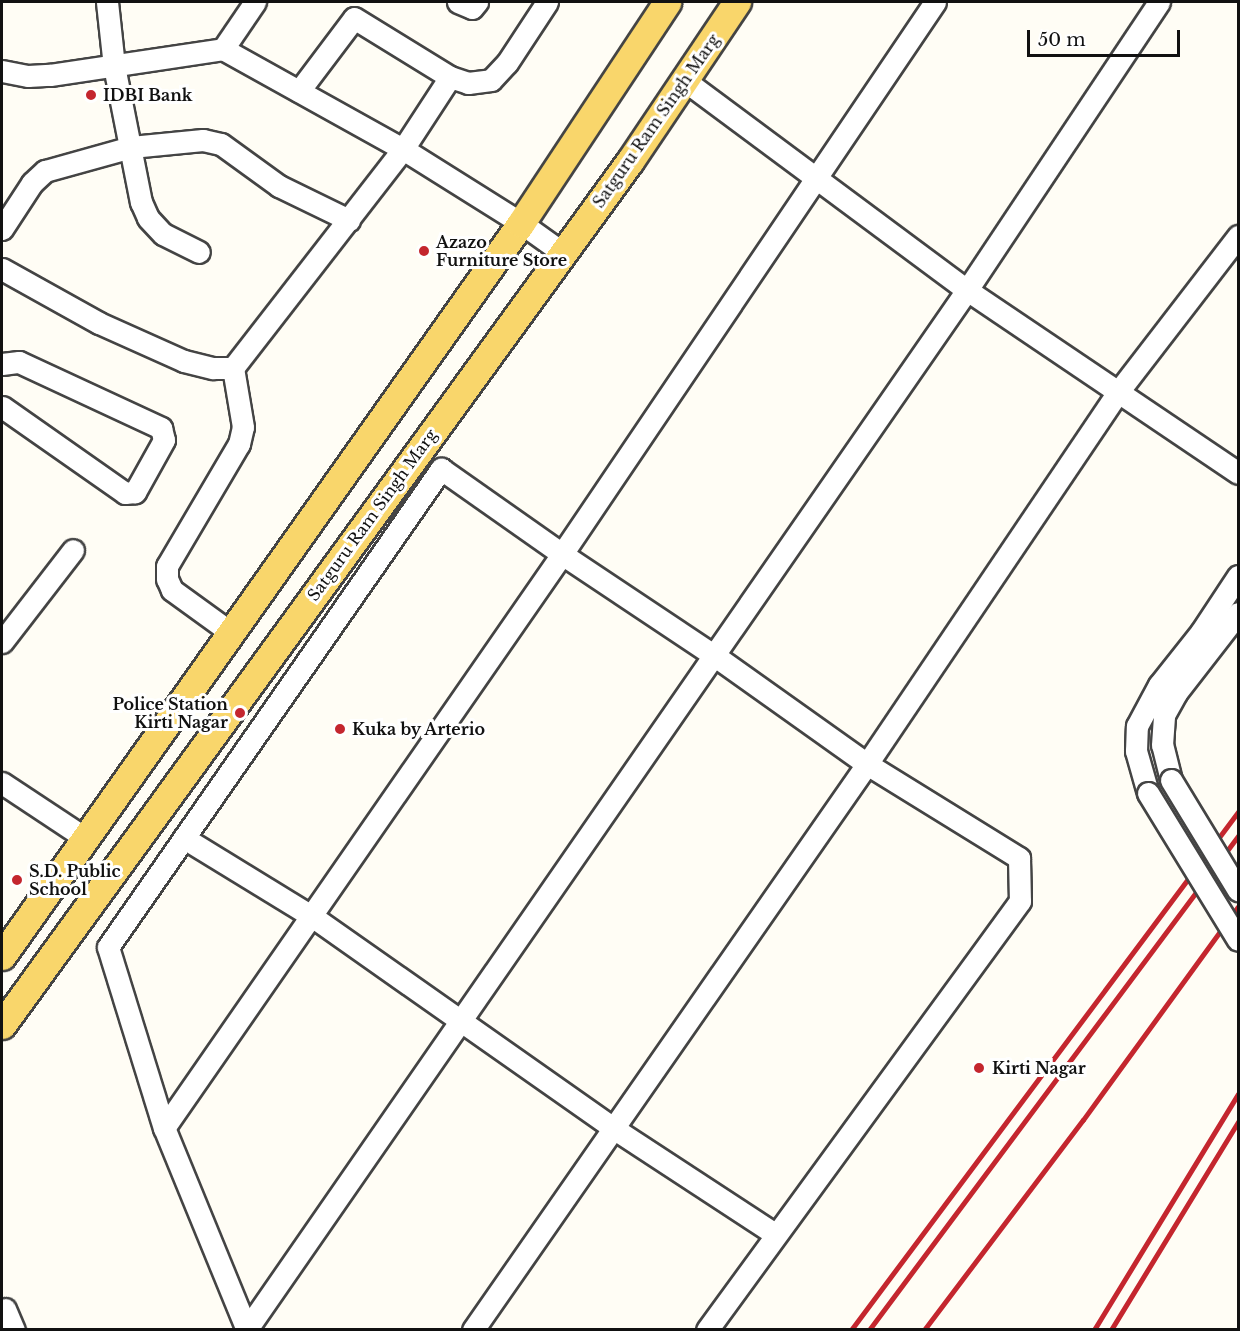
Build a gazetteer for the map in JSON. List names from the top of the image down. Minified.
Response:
{"streets":{"main road":["Satguru Ram Singh Marg"]},"places":["IDBI Bank","Azazo Furniture Store","Police Station Kirti Nagar","Kuka by Arterio","S.D. Public School","Kirti Nagar"],"scale_bar":"50 m"}
